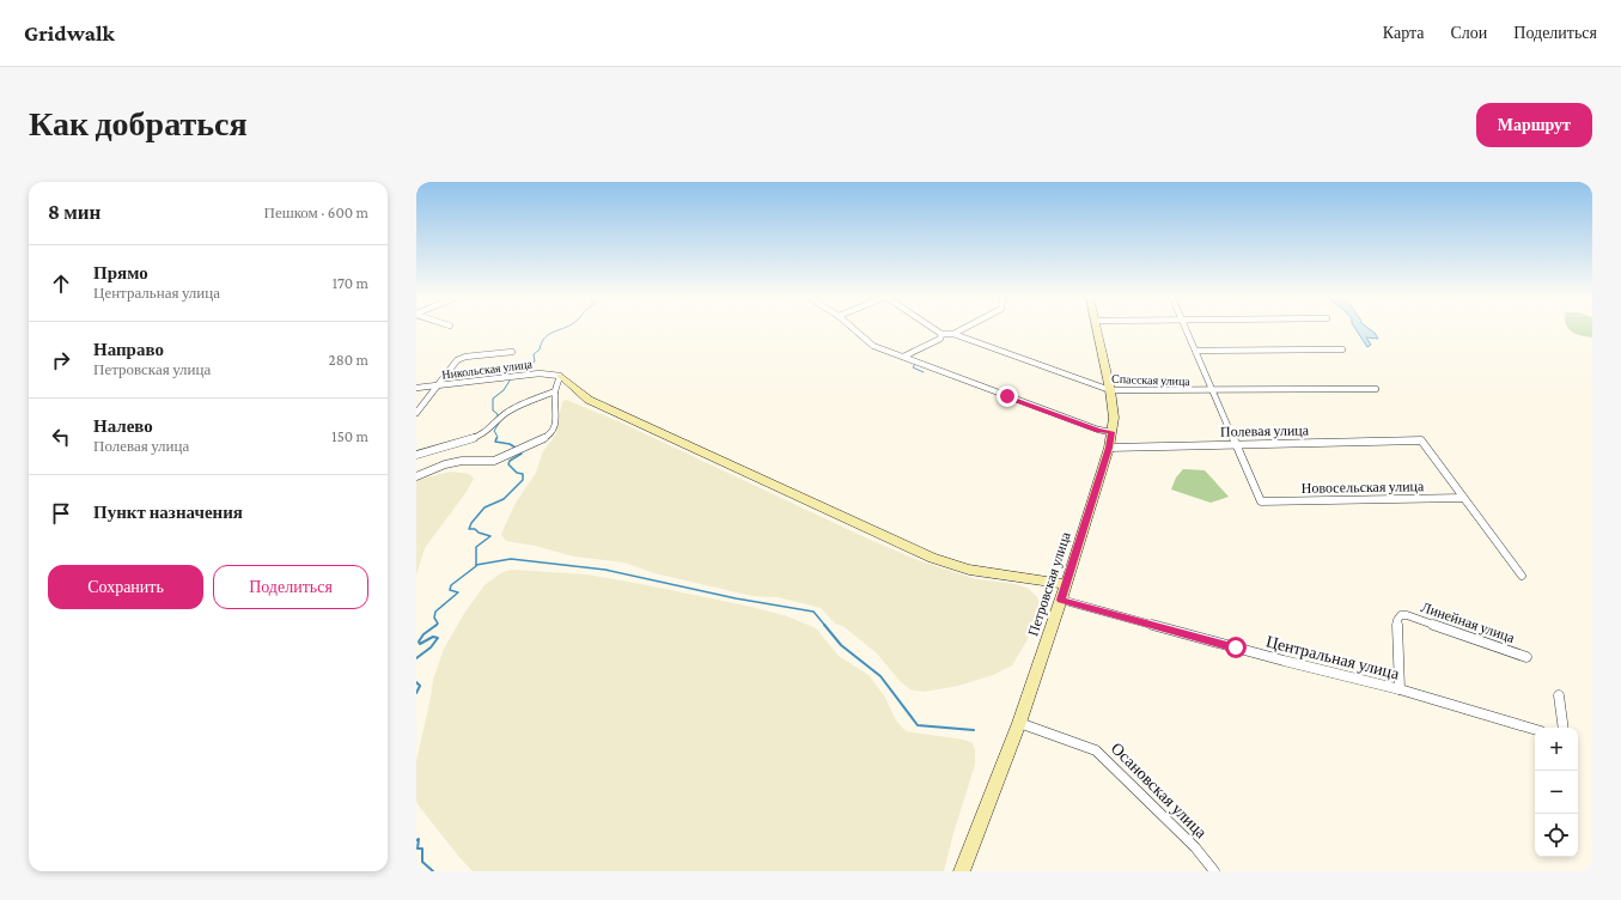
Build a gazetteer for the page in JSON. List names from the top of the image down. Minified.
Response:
{"streets":{"street":["Никольская улица","Спасская улица","Полевая улица","Новосельская улица","Петровская улица","Линейная улица","Центральная улица","Осановская улица"]},"crossings":[["Спасская улица","Петровская улица"],["Полевая улица","Новосельская улица"],["Полевая улица","Петровская улица"],["Петровская улица","Центральная улица"],["Петровская улица","Осановская улица"],["Линейная улица","Центральная улица"]],"page":{"header":"Gridwalk","nav":["Карта","Слои","Поделиться"],"buttons":["Маршрут",["Сохранить","Поделиться"]],"title":"Как добраться","heading":["8 мин","Пешком · 600 m"],"list":[["Прямо","Центральная улица","170 m"],["Направо","Петровская улица","280 m"],["Налево","Полевая улица","150 m"],"Пункт назначения"],"map_buttons":["+","−"]}}
